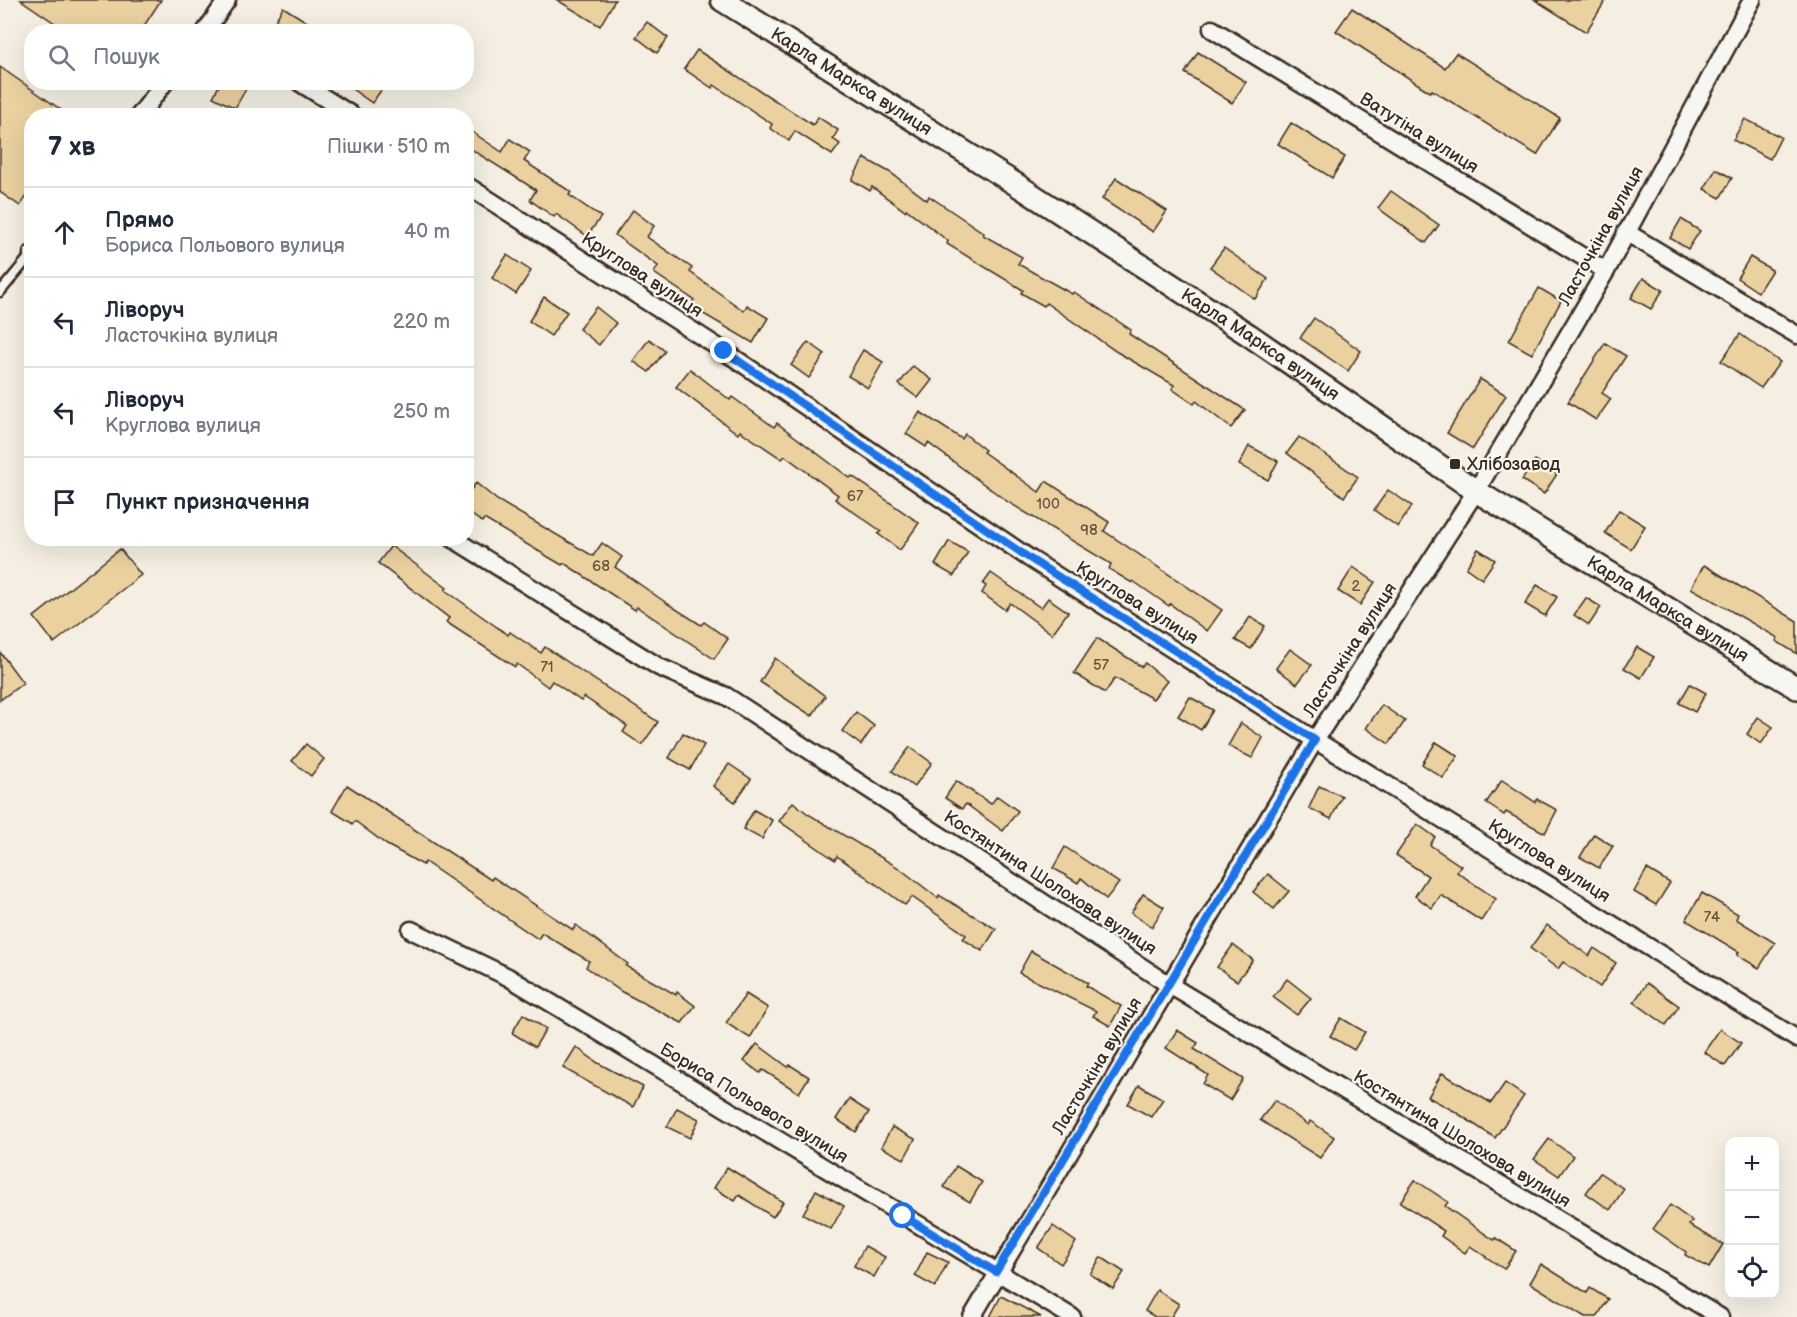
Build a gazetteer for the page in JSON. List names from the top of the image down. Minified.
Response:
{"streets":{"street":["Карла Маркса вулиця","Ватутіна вулиця","Ласточкіна вулиця","Круглова вулиця","Костянтина Шолохова вулиця","Бориса Польового вулиця"]},"crossings":[["Карла Маркса вулиця","Ласточкіна вулиця"],["Ватутіна вулиця","Ласточкіна вулиця"],["Ласточкіна вулиця","Круглова вулиця"],["Ласточкіна вулиця","Костянтина Шолохова вулиця"],["Ласточкіна вулиця","Бориса Польового вулиця"]],"places":{"transit":["Хлібозавод"]},"house_numbers":["67","100","98","68","2","57","71","74"],"page":{"search":"Пошук","heading":["7 хв","Пішки · 510 m"],"list":[["Прямо","Бориса Польового вулиця","40 m"],["Ліворуч","Ласточкіна вулиця","220 m"],["Ліворуч","Круглова вулиця","250 m"],"Пункт призначення"],"map_buttons":["+","−"]}}
